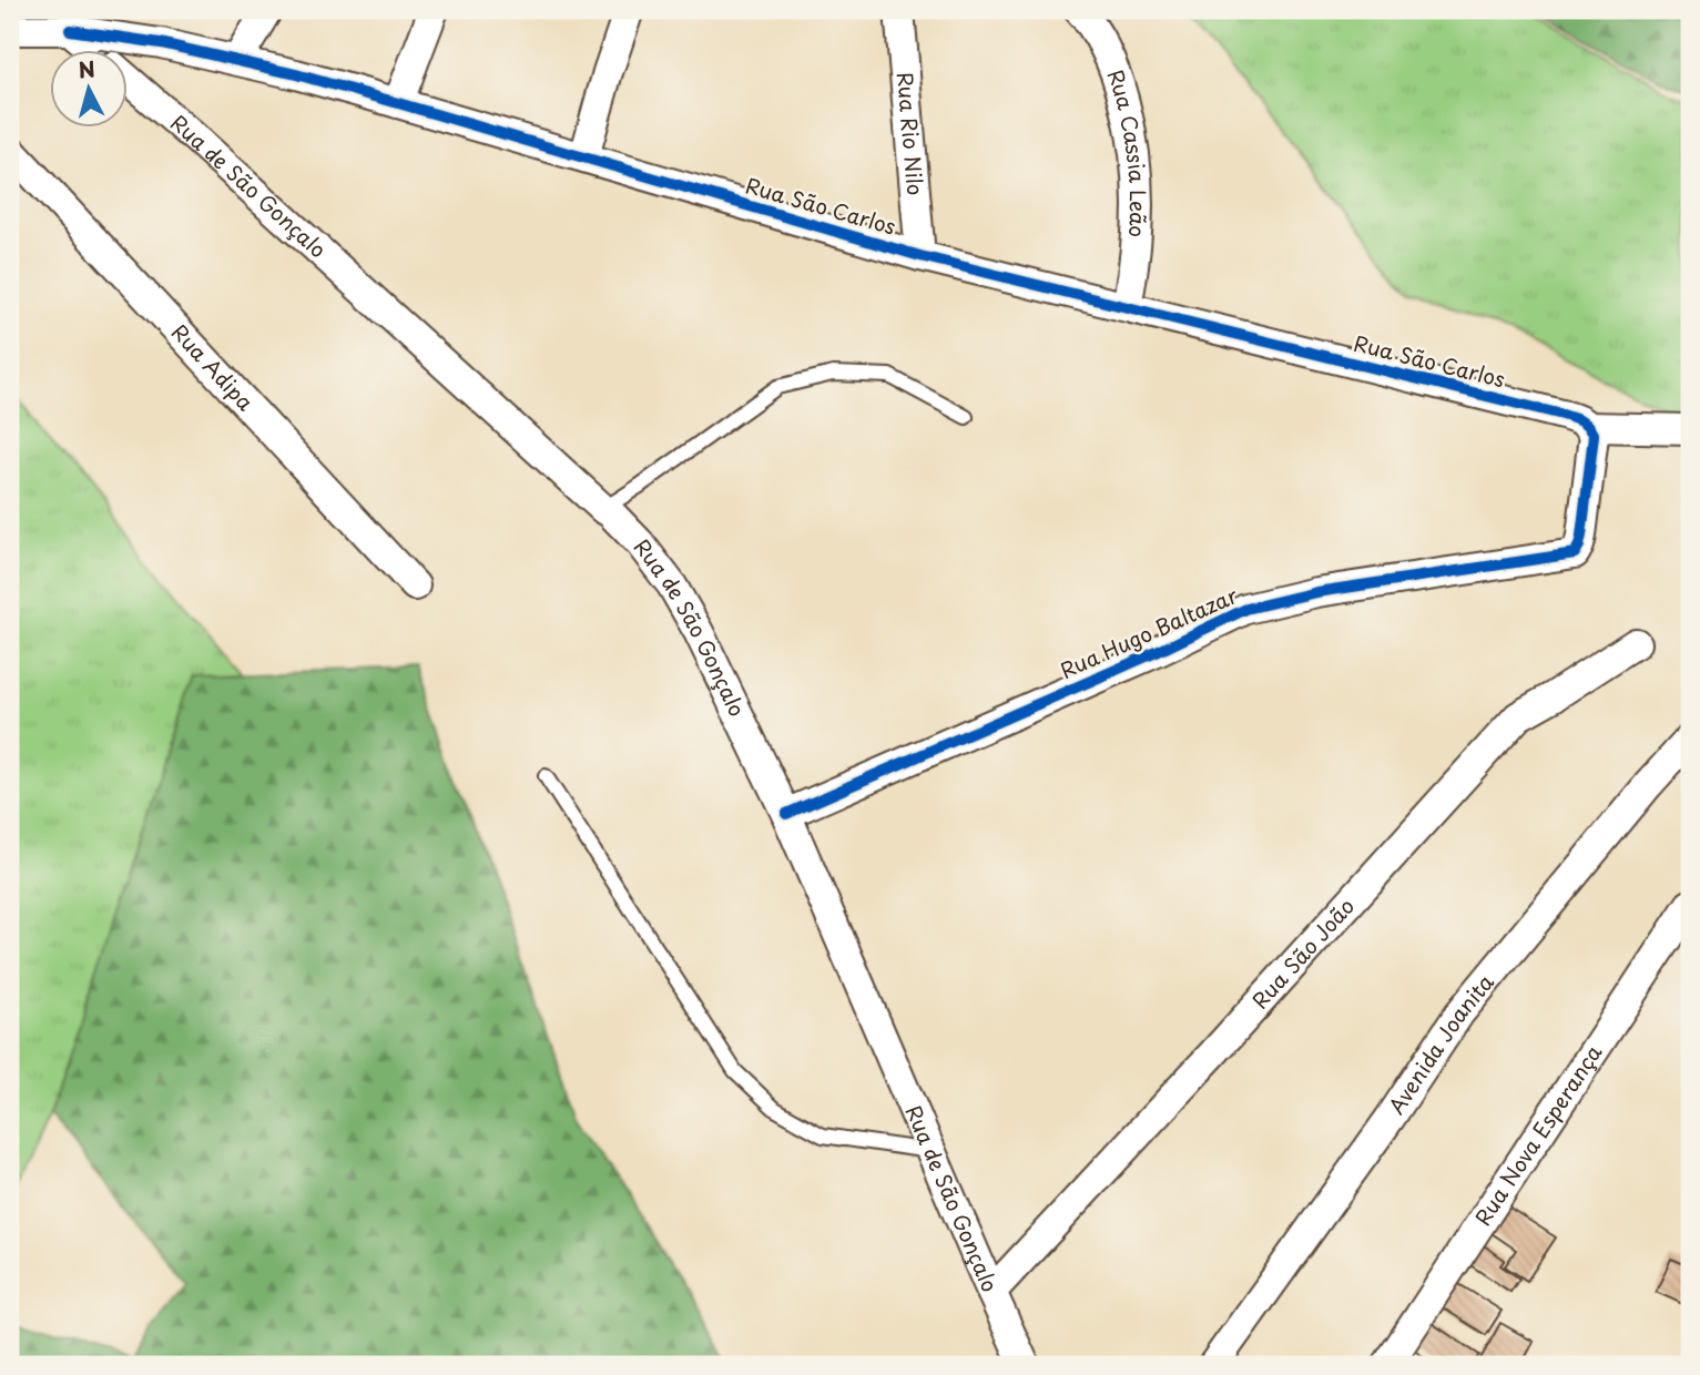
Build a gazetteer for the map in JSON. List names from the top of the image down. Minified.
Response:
{"streets":{"street":["Rua Rio Nilo","Rua Cassia Leão","Rua de São Gonçalo","Rua São Carlos","Rua Adipa","Rua Hugo Baltazar","Rua São João","Avenida Joanita","Rua Nova Esperança"]},"crossings":[["Rua Rio Nilo","Rua São Carlos"],["Rua Cassia Leão","Rua São Carlos"],["Rua de São Gonçalo","Rua São Carlos"],["Rua de São Gonçalo","Rua Hugo Baltazar"],["Rua de São Gonçalo","Rua São João"],["Rua São Carlos","Rua Hugo Baltazar"]],"north":"top"}
